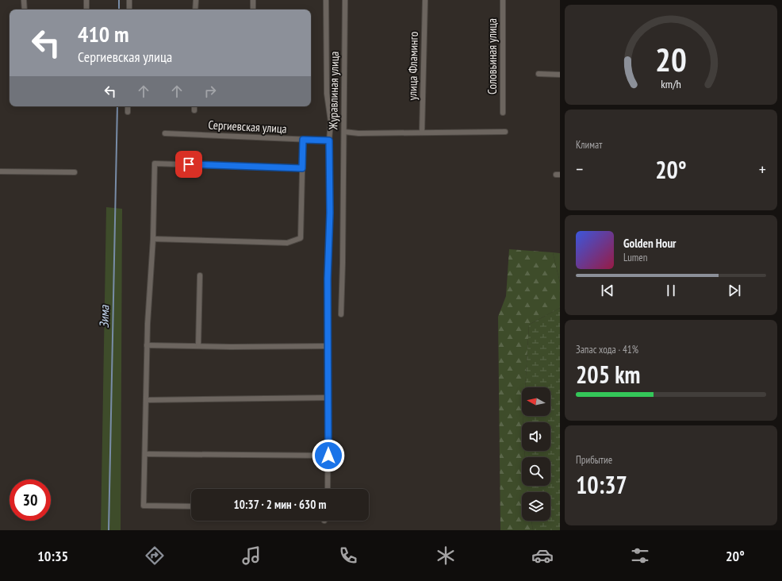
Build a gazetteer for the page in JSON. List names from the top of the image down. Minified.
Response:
{"streets":{"street":["Соловьиная улица","улица Фламинго","Журавлиная улица","Сергиевская улица"]},"water":["Зима"],"north":"left","page":{"turn":["410 m","Сергиевская улица"],"tile":["Климат",["Запас хода · 41%","205 km"],["Прибытие","10:37"]],"heat":["−","20°","+"],"song":["Golden Hour","Lumen"],"limit":"30","trip":"10:37 · 2 мин · 630 m","tabs":["10:35","20°"],"gauge":["20","km/h"]}}
